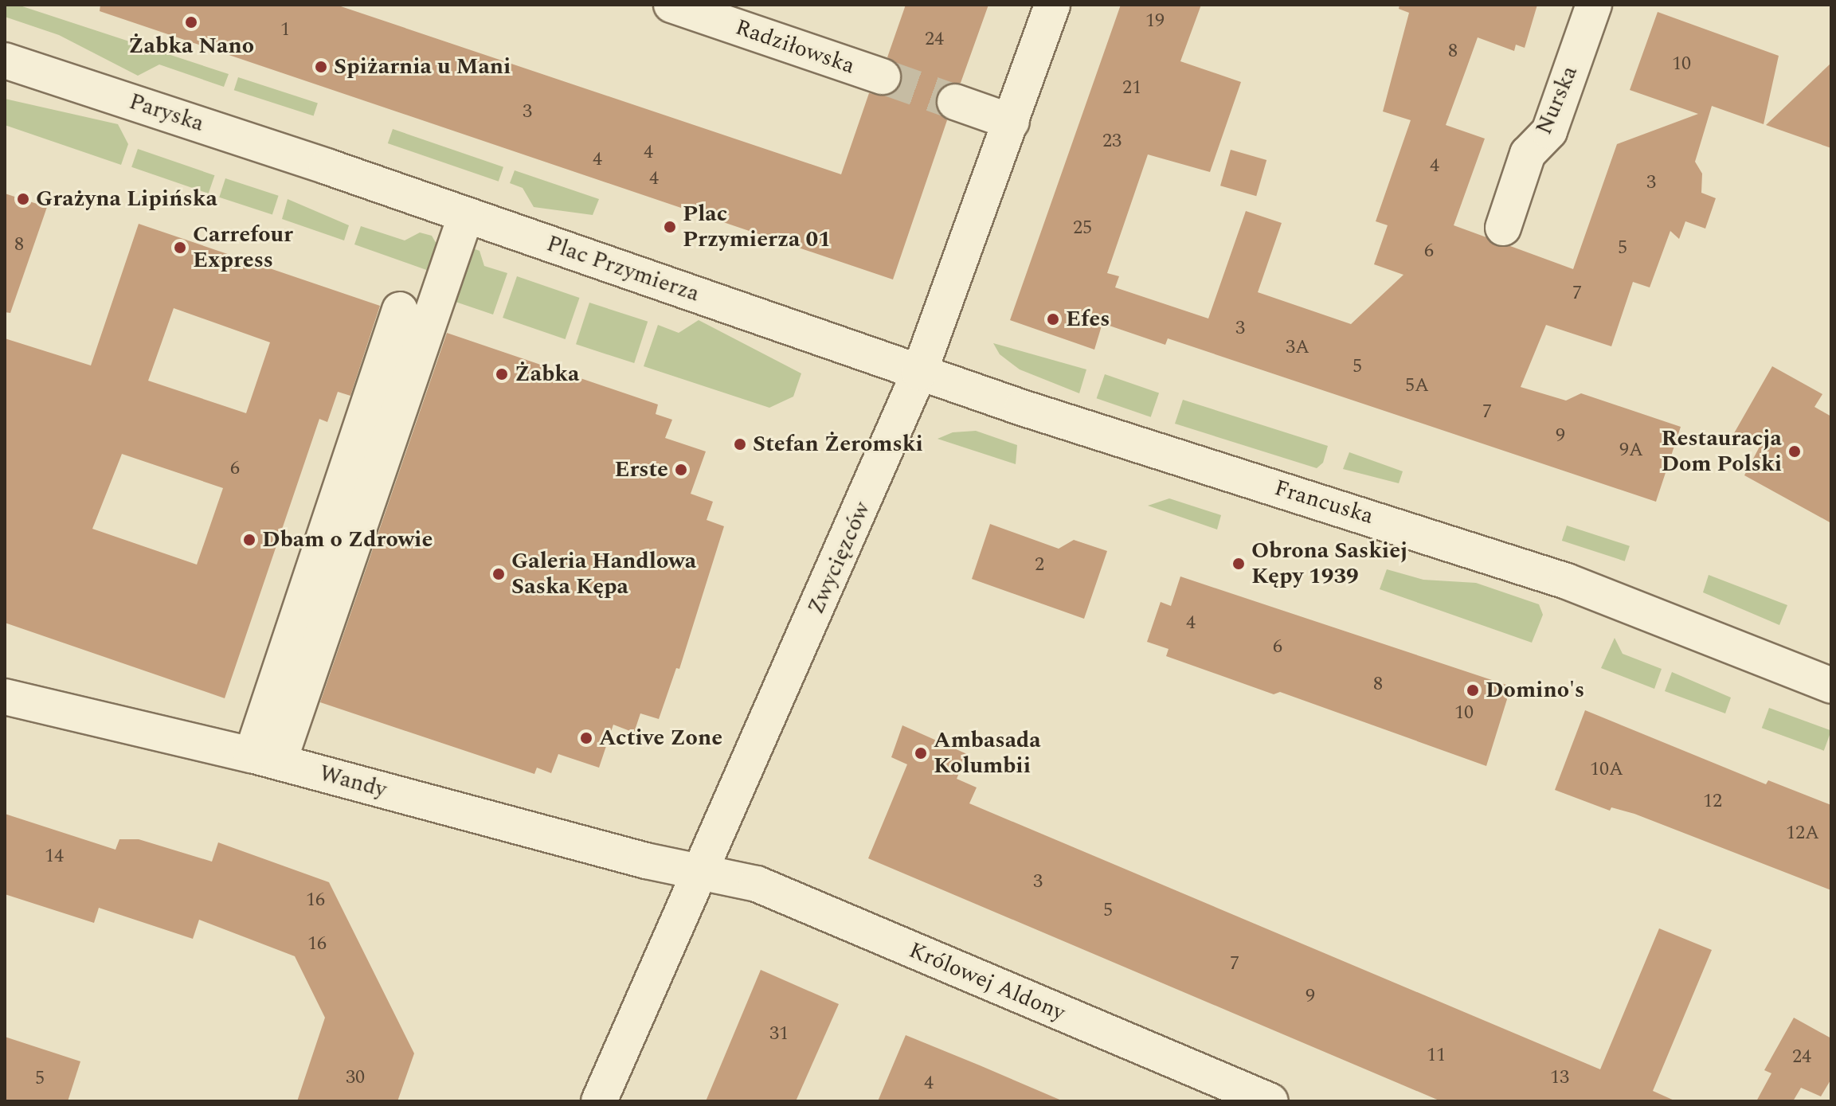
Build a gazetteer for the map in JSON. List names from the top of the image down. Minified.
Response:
{"streets":{"street":["Radziłowska","Nurska","Paryska","Plac Przymierza","Francuska","Zwycięzców","Wandy","Królowej Aldony"]},"crossings":[["Paryska","Plac Przymierza"],["Plac Przymierza","Francuska"],["Plac Przymierza","Zwycięzców"],["Francuska","Zwycięzców"],["Zwycięzców","Wandy"],["Zwycięzców","Królowej Aldony"],["Wandy","Królowej Aldony"]],"places":["Żabka Nano","Spiżarnia u Mani","Grażyna Lipińska","Plac Przymierza 01","Carrefour Express","Efes","Żabka","Stefan Żeromski","Restauracja Dom Polski","Erste","Dbam o Zdrowie","Obrona Saskiej Kępy 1939","Galeria Handlowa Saska Kępa","Domino's","Active Zone","Ambasada Kolumbii"],"house_numbers":["19","1","24","8","10","21","3","23","4","4","4","4","3","25","8","5","6","7","3","3A","5","5A","7","9","9A","6","2","4","6","8","10","10A","12","12A","14","3","16","5","16","7","9","31","11","24","30","13","5","4"]}
